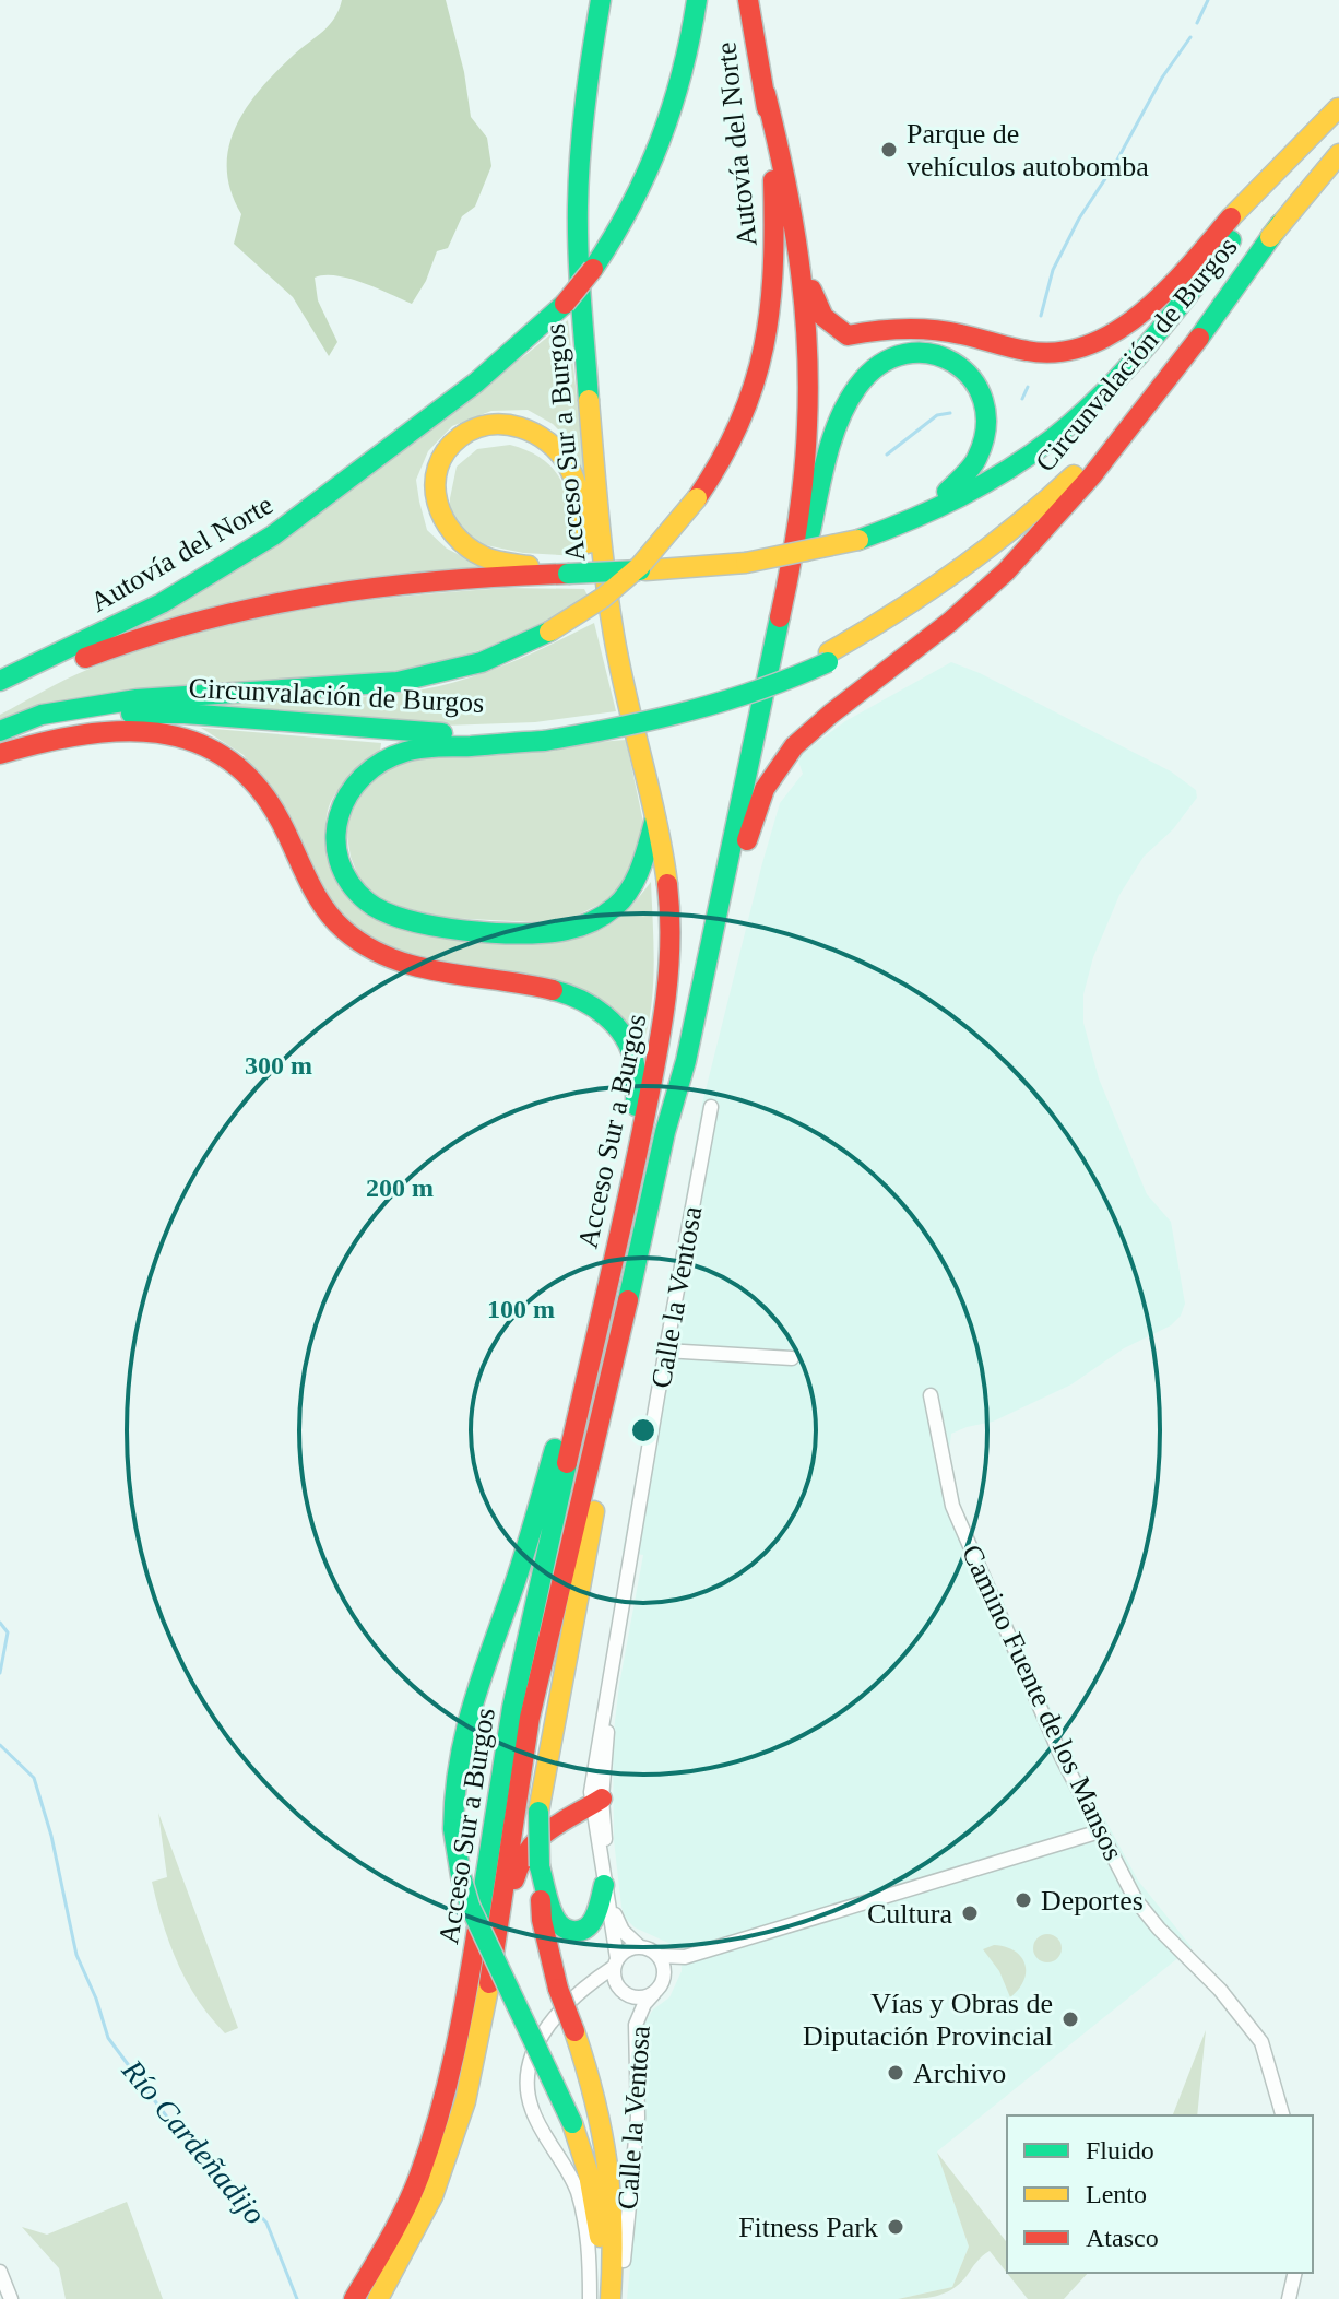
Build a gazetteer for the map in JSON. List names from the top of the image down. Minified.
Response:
{"streets":{"highway":["Autovía del Norte","Circunvalación de Burgos","Acceso Sur a Burgos"],"street":["Calle la Ventosa","Camino Fuente de los Mansos"]},"crossings":[["Autovía del Norte","Circunvalación de Burgos"],["Autovía del Norte","Acceso Sur a Burgos"]],"water":["Río Cardeñadijo"],"places":["Parque de vehículos autobomba","Deportes","Cultura","Vías y Obras de Diputación Provincial","Archivo","Fitness Park"],"legend":["Fluido","Lento","Atasco"],"rings":["300 m","200 m","100 m"]}
